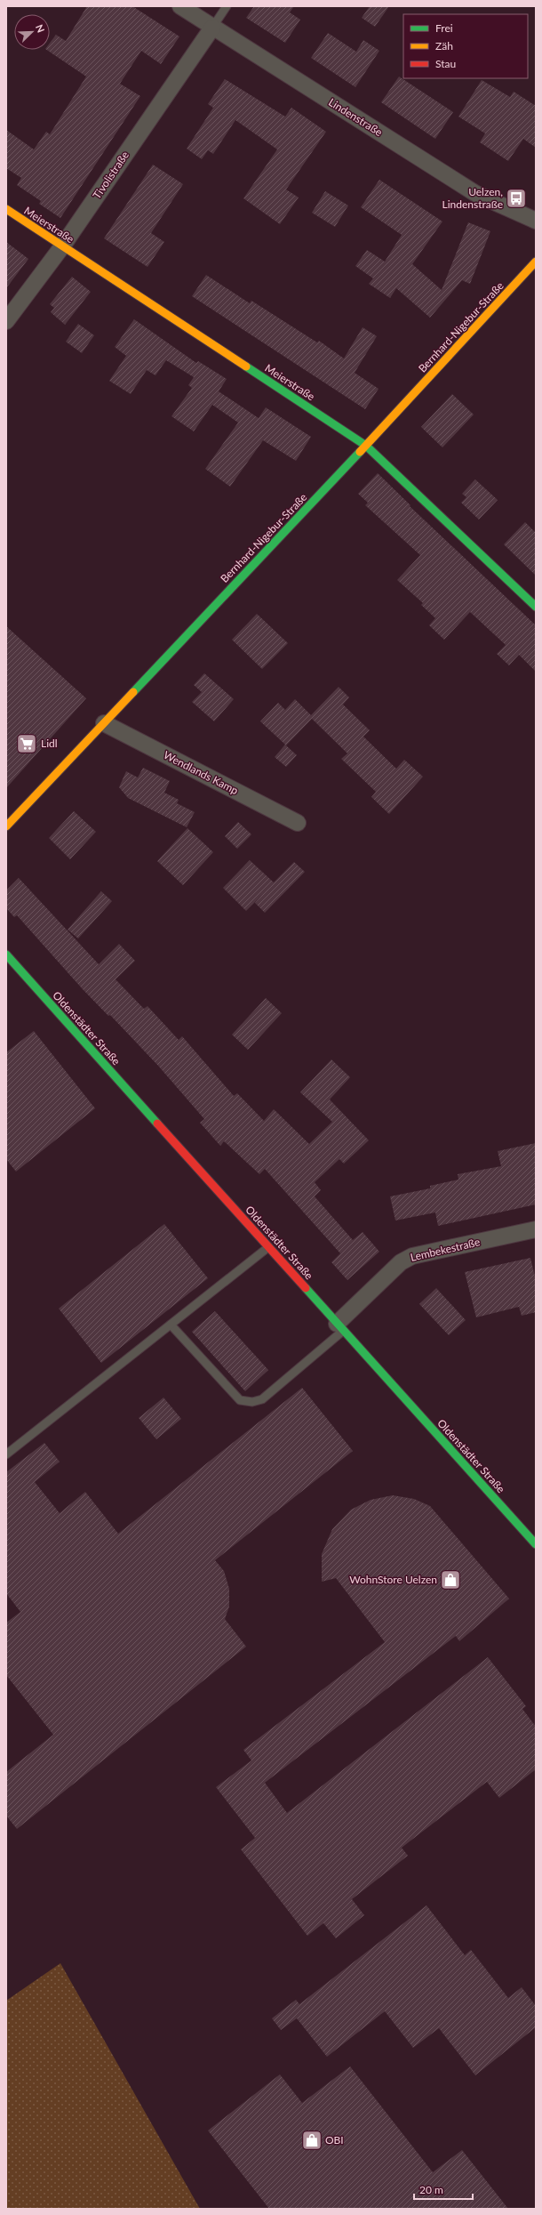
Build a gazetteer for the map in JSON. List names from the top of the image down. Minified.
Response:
{"streets":{"street":["Lindenstraße","Tivolistraße","Meierstraße","Bernhard-Nigebur-Straße","Wendlands Kamp","Oldenstädter Straße","Lembekestraße"]},"crossings":[["Lindenstraße","Tivolistraße"],["Tivolistraße","Meierstraße"],["Meierstraße","Bernhard-Nigebur-Straße"],["Bernhard-Nigebur-Straße","Wendlands Kamp"],["Oldenstädter Straße","Lembekestraße"]],"places":{"bus stop":["Uelzen, Lindenstraße"],"supermarket":["Lidl"],"shop":["WohnStore Uelzen","OBI"]},"legend":["Frei","Zäh","Stau"],"scale_bar":"20 m","north":"top right"}
